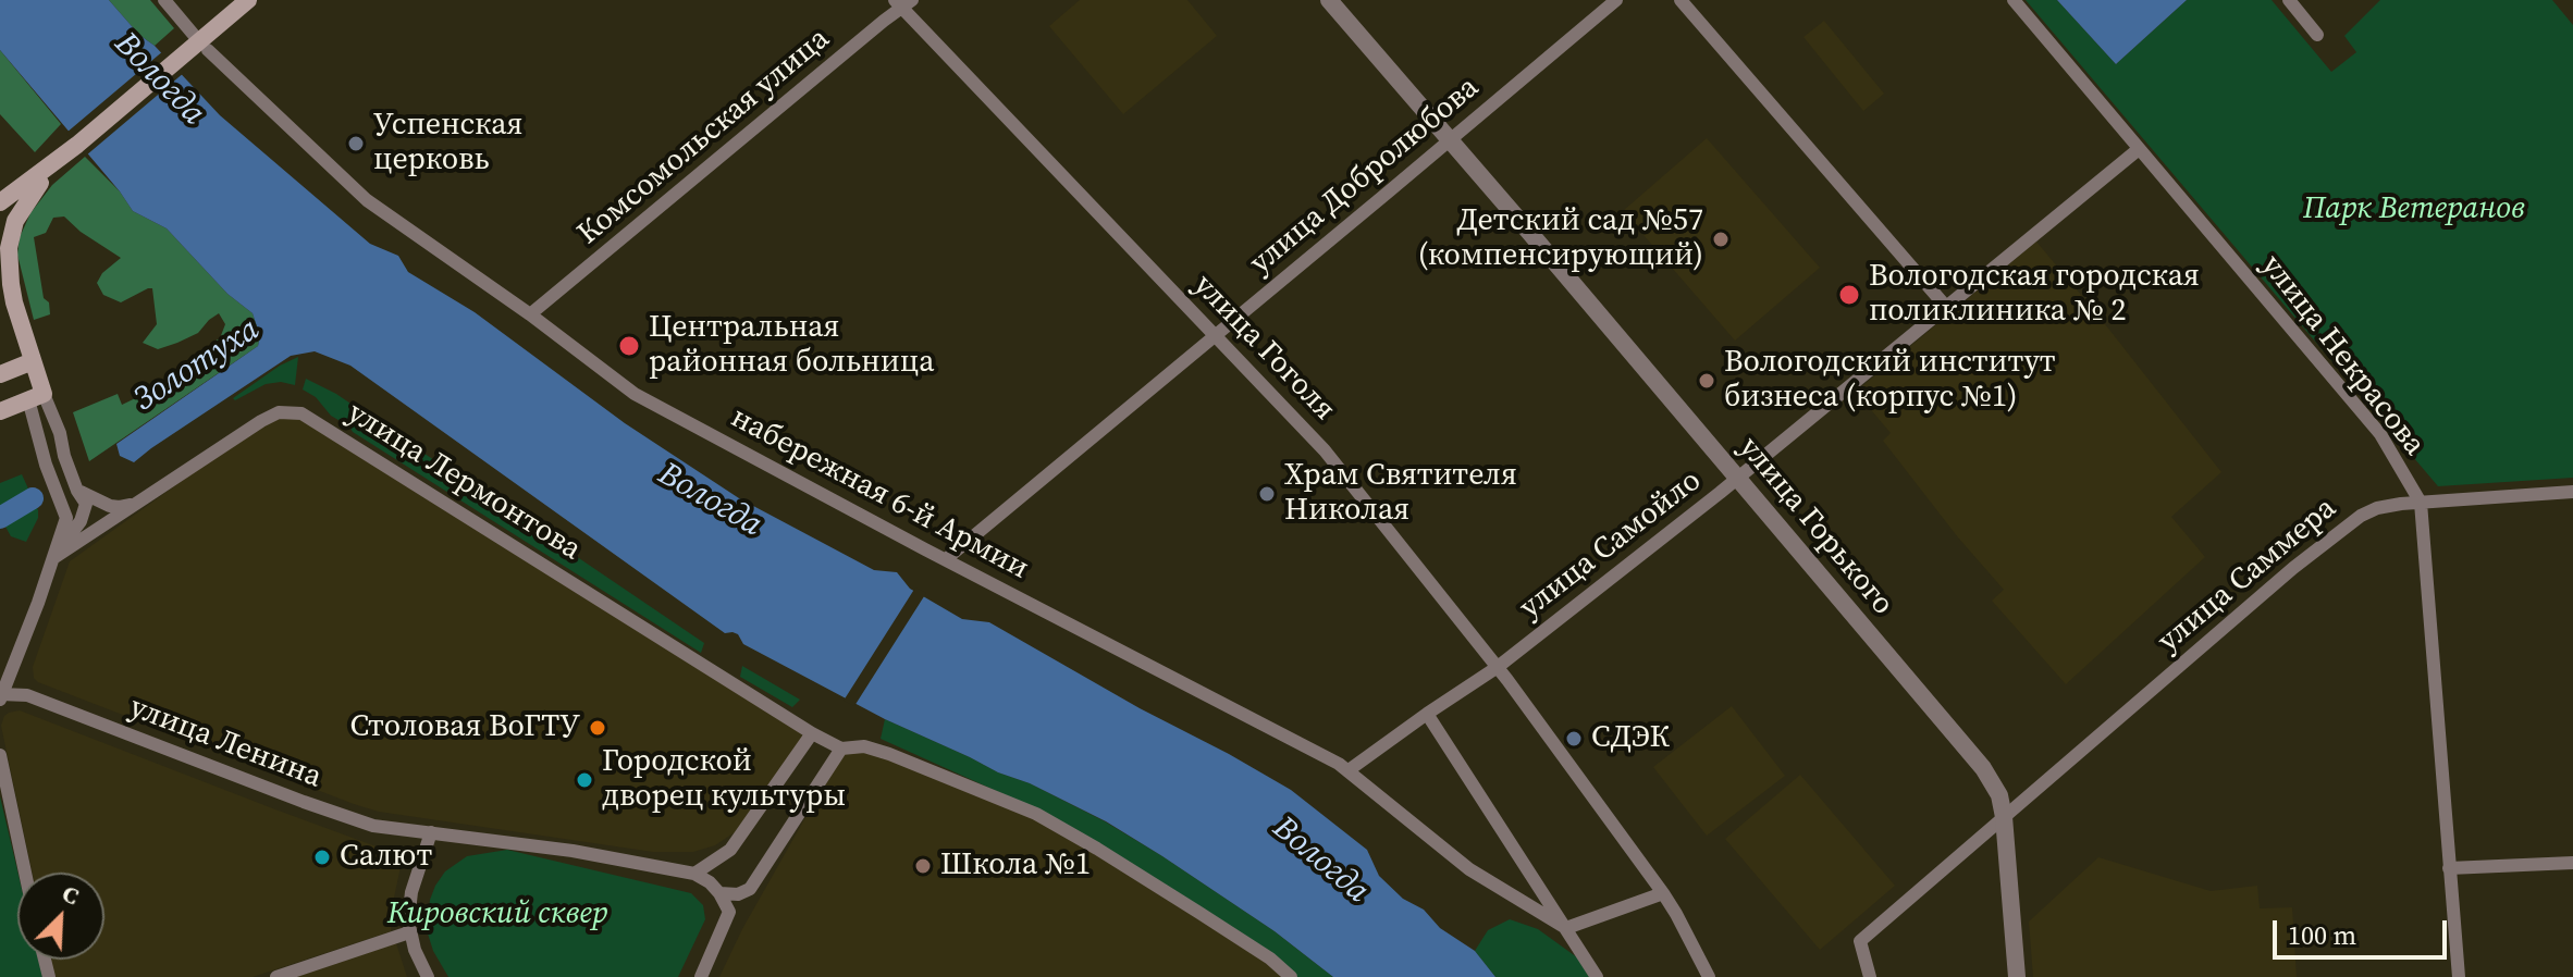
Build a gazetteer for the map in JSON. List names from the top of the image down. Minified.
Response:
{"streets":{"street":["Комсомольская улица","улица Добролюбова","улица Гоголя","улица Некрасова","улица Лермонтова","набережная 6-й Армии","улица Горького","улица Самойло","улица Саммера","улица Ленина"]},"crossings":[["Комсомольская улица","улица Гоголя"],["Комсомольская улица","набережная 6-й Армии"],["улица Добролюбова","улица Гоголя"],["улица Добролюбова","набережная 6-й Армии"],["улица Добролюбова","улица Горького"],["улица Гоголя","улица Самойло"],["улица Некрасова","улица Самойло"],["улица Некрасова","улица Саммера"],["набережная 6-й Армии","улица Самойло"],["улица Горького","улица Самойло"],["улица Горького","улица Саммера"]],"water":["Вологда","Золотуха"],"parks":["Парк Ветеранов","Кировский сквер"],"places":["Успенская церковь","Детский сад №57 (компенсирующий)","Вологодская городская поликлиника № 2","Центральная районная больница","Вологодский институт бизнеса (корпус №1)","Храм Святителя Николая","Столовая ВоГТУ","СДЭК","Городской дворец культуры","Салют","Школа №1"],"scale_bar":"100 m","north":"top right"}
